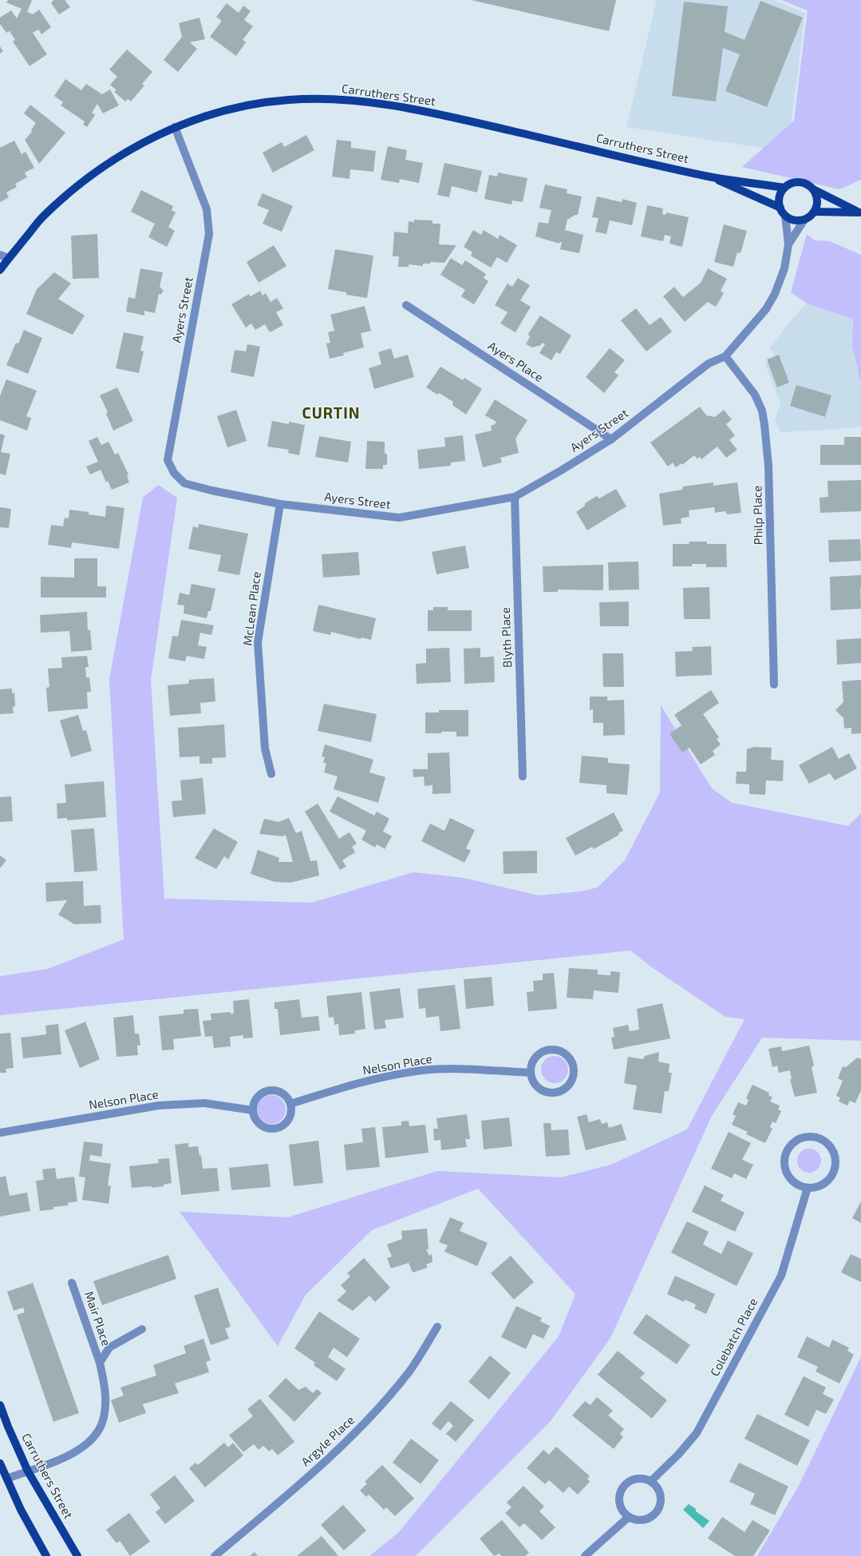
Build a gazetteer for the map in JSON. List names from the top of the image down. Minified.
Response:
{"streets":{"main road":["Carruthers Street"],"street":["Ayers Street","Ayers Place","Philp Place","McLean Place","Blyth Place","Nelson Place","Mair Place","Colebatch Place","Argyle Place"]},"crossings":[["Carruthers Street","Ayers Street"],["Carruthers Street","Mair Place"],["Ayers Street","Ayers Place"],["Ayers Street","Philp Place"],["Ayers Street","McLean Place"],["Ayers Street","Blyth Place"]],"districts":["CURTIN"]}
